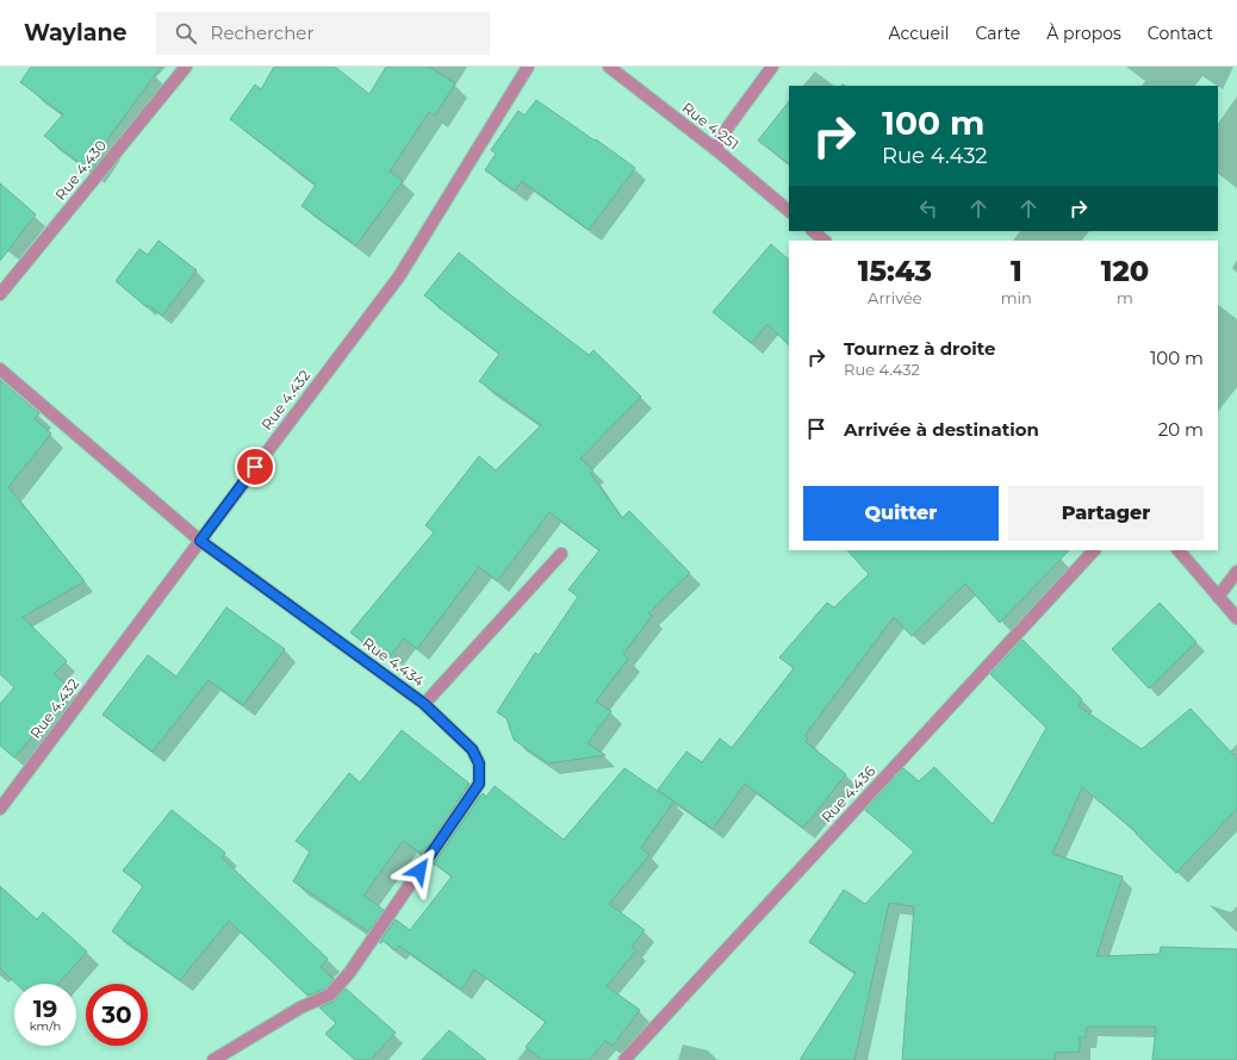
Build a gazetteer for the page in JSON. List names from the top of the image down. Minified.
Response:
{"streets":{"street":["Rue 4.251","Rue 4.430","Rue 4.432","Rue 4.434","Rue 4.436"]},"crossings":[["Rue 4.432","Rue 4.434"]],"page":{"header":"Waylane","search":"Rechercher","nav":["Accueil","Carte","À propos","Contact"],"turn":["100 m","Rue 4.432"],"eta":["15:43","Arrivée","1","min","120","m"],"list":[{"name":"Tournez à droite","note":"Rue 4.432","value":"100 m"},{"name":"Arrivée à destination","value":"20 m"}],"buttons":["Quitter","Partager"],"speed":"19 km/h","limit":"30"}}
